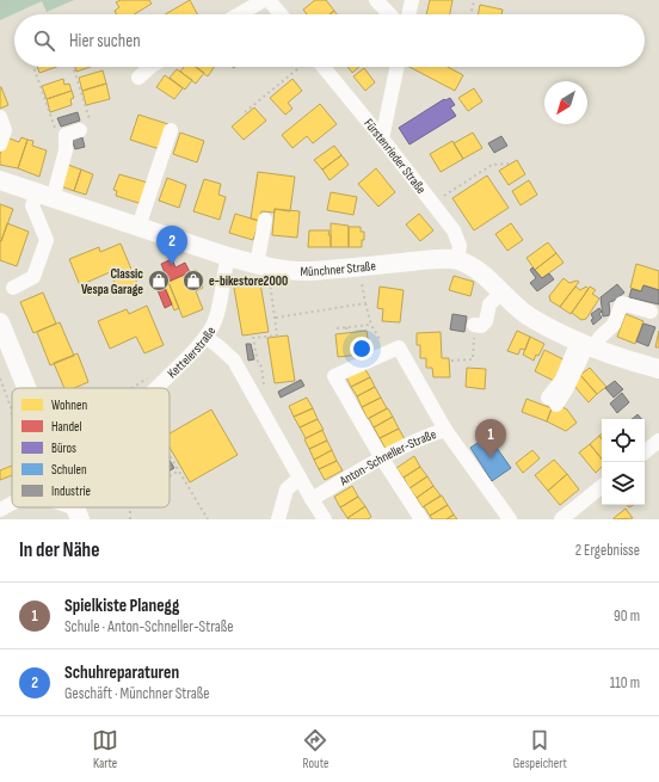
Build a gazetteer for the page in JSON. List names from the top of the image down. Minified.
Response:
{"streets":{"main road":["Münchner Straße"],"street":["Fürstenrieder Straße","Kettelerstraße","Anton-Schneller-Straße"]},"crossings":[["Fürstenrieder Straße","Münchner Straße"],["Münchner Straße","Kettelerstraße"]],"places":{"shop":["Classic Vespa Garage","e-bikestore2000"]},"legend":["Wohnen","Handel","Büros","Schulen","Industrie"],"north":"bottom left","page":{"search":"Hier suchen","pins":["2","1"],"heading":["In der Nähe","2 Ergebnisse"],"list":[{"mark":"1","name":"Spielkiste Planegg","note":"Schule · Anton-Schneller-Straße","value":"90 m"},{"mark":"2","name":"Schuhreparaturen","note":"Geschäft · Münchner Straße","value":"110 m"}],"nav":["Karte","Route","Gespeichert"]}}
